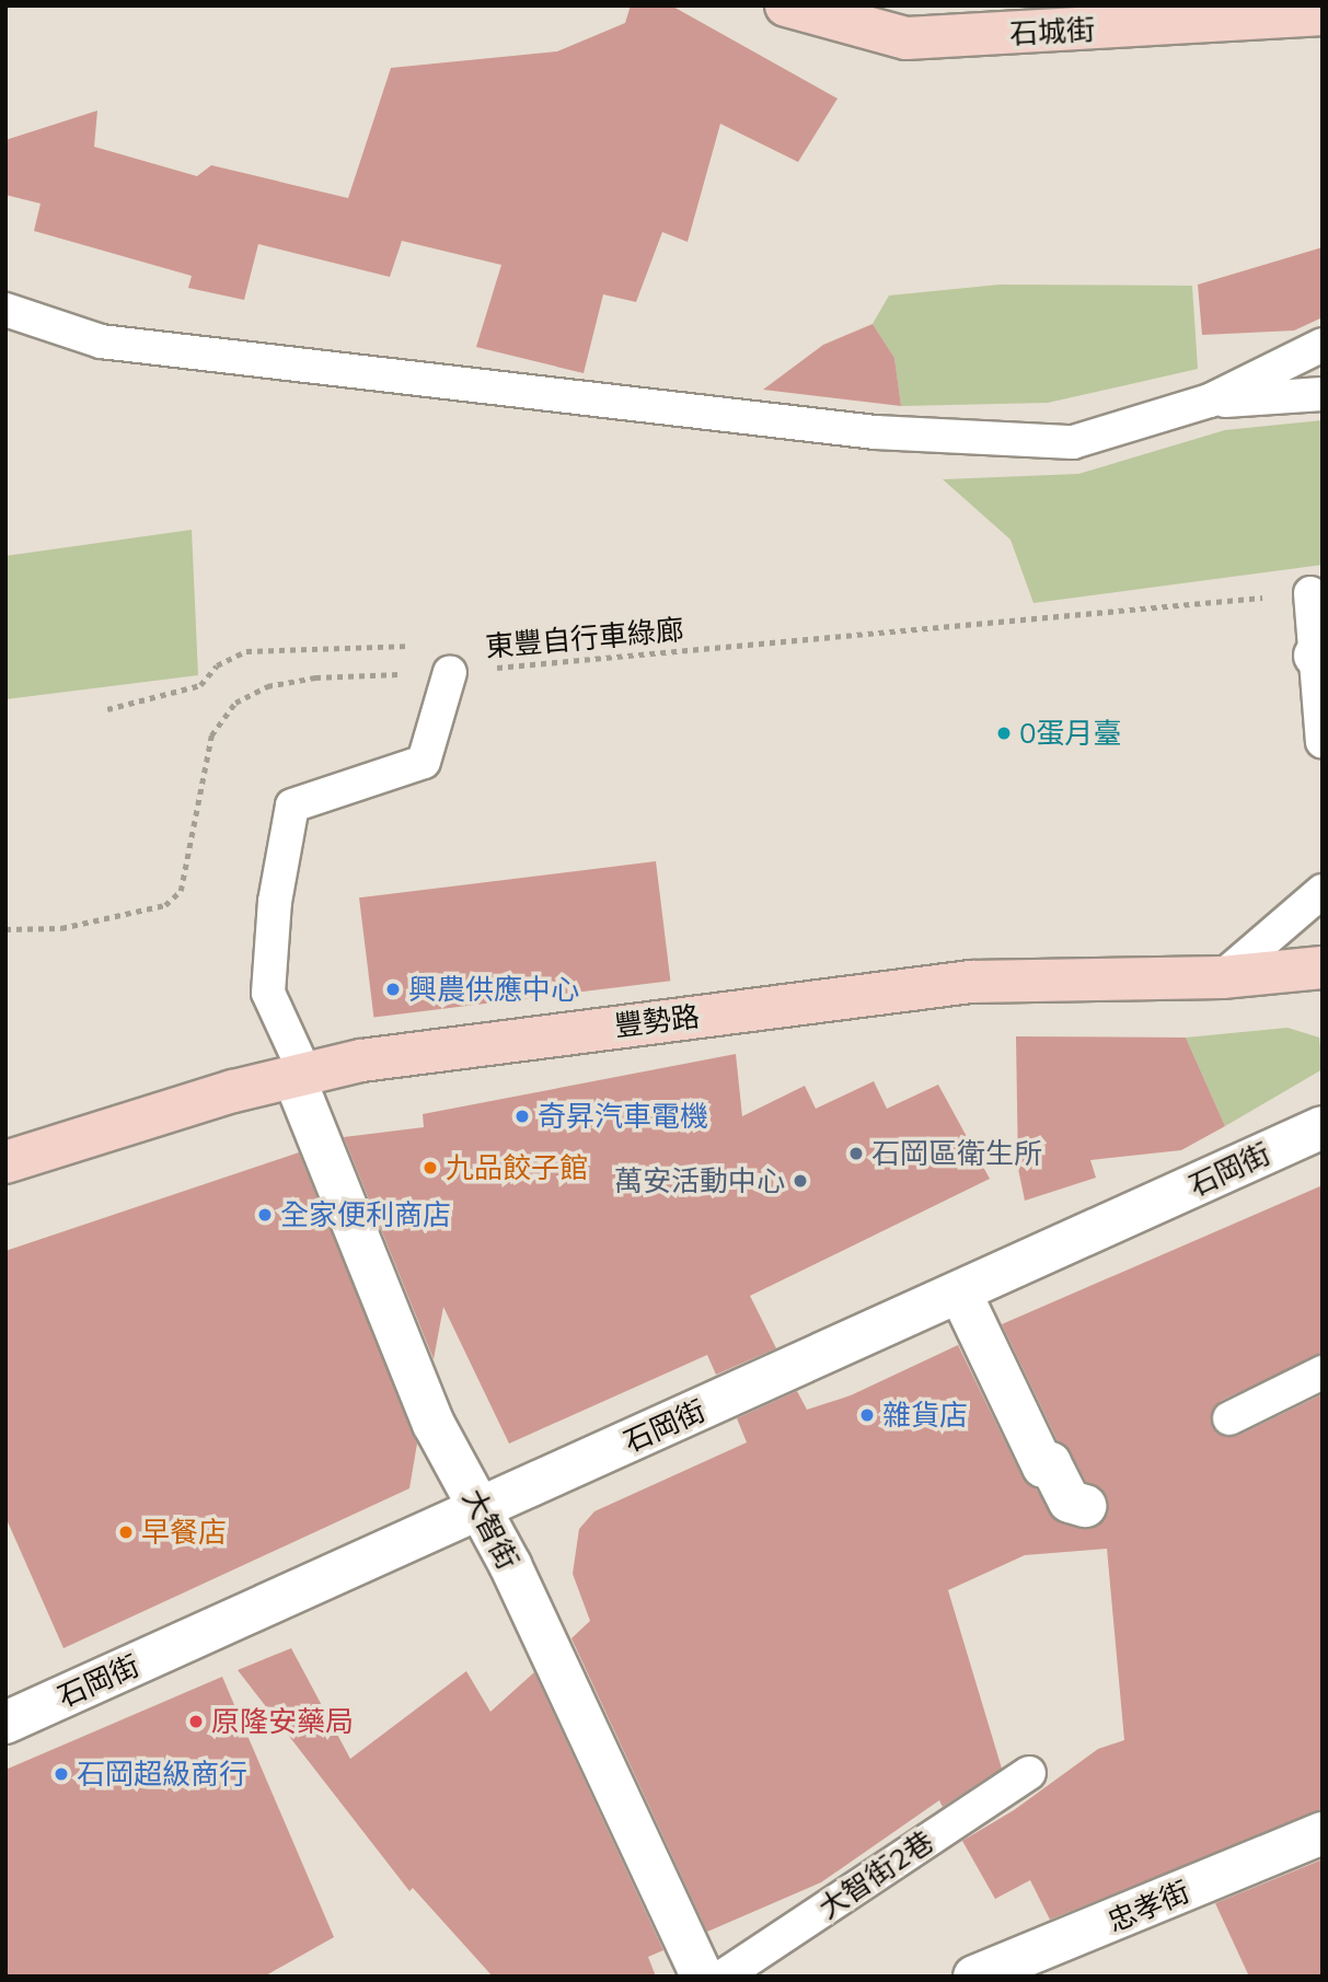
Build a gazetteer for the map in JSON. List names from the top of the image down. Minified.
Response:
{"streets":{"street":["石城街","豐勢路","石岡街","大智街","忠孝街"],"lane":["大智街2巷"],"path":["東豐自行車綠廊"]},"crossings":[["豐勢路","大智街"],["石岡街","大智街"]],"places":["0蛋月臺","興農供應中心","奇昇汽車電機","石岡區衛生所","九品餃子館","萬安活動中心","全家便利商店","雜貨店","早餐店","原隆安藥局","石岡超級商行"]}
